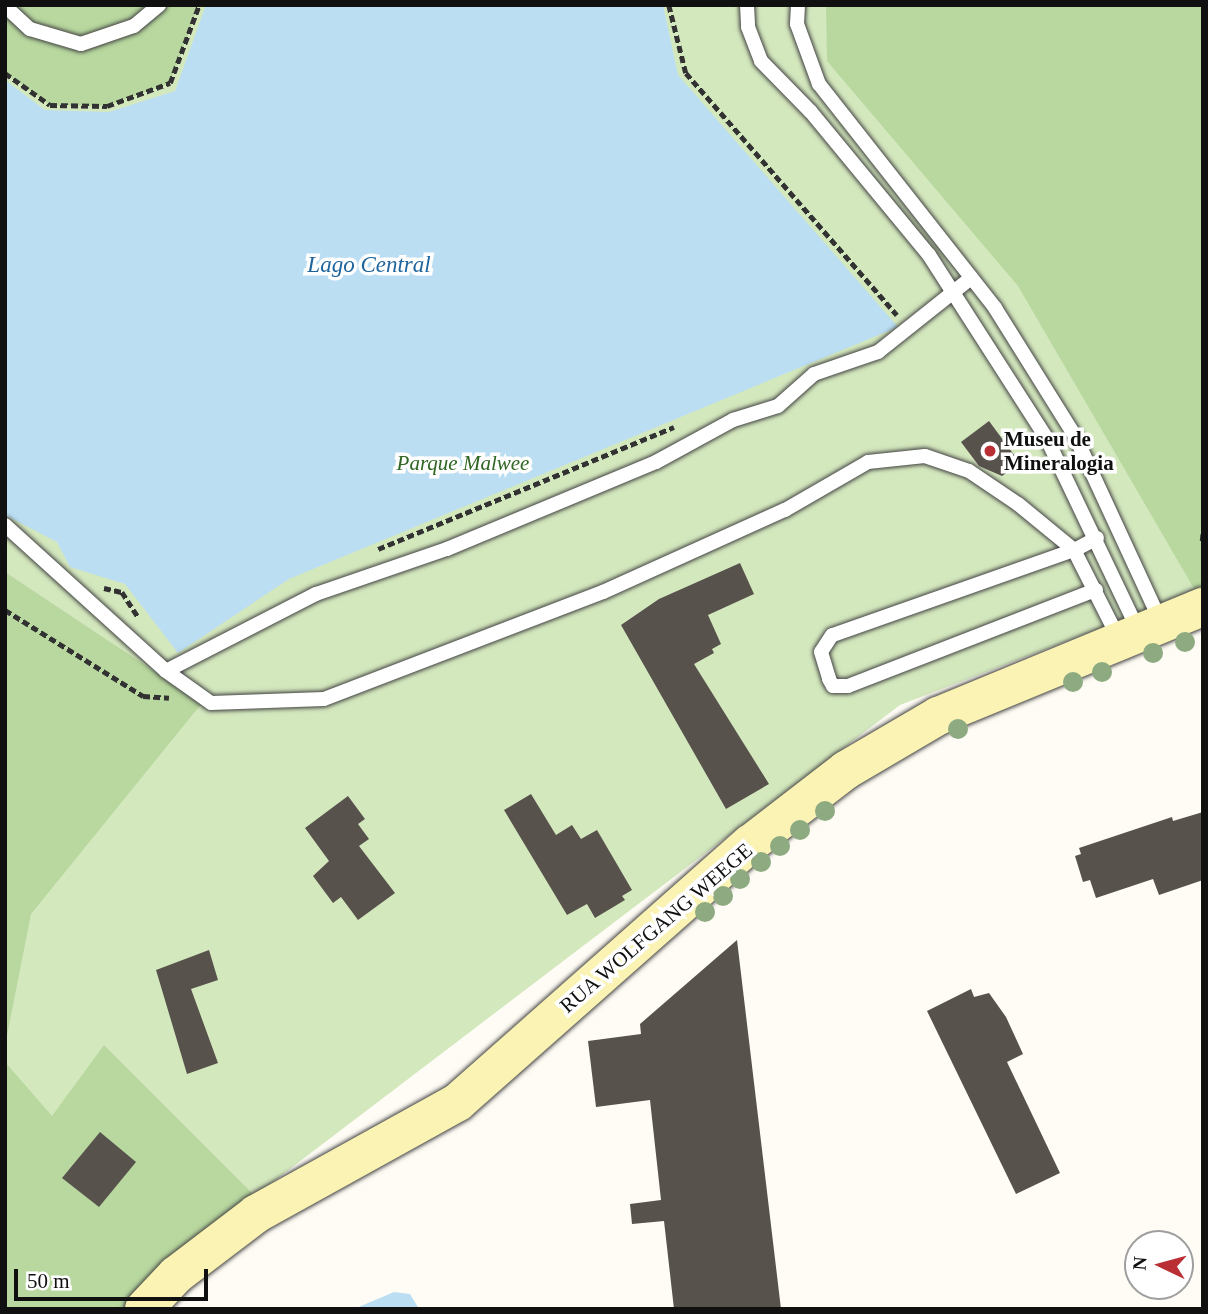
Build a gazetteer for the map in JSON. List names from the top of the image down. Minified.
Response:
{"streets":{"street":["RUA WOLFGANG WEEGE"]},"water":["Lago Central"],"parks":["Parque Malwee"],"places":["Museu de Mineralogia"],"scale_bar":"50 m","north":"left"}
